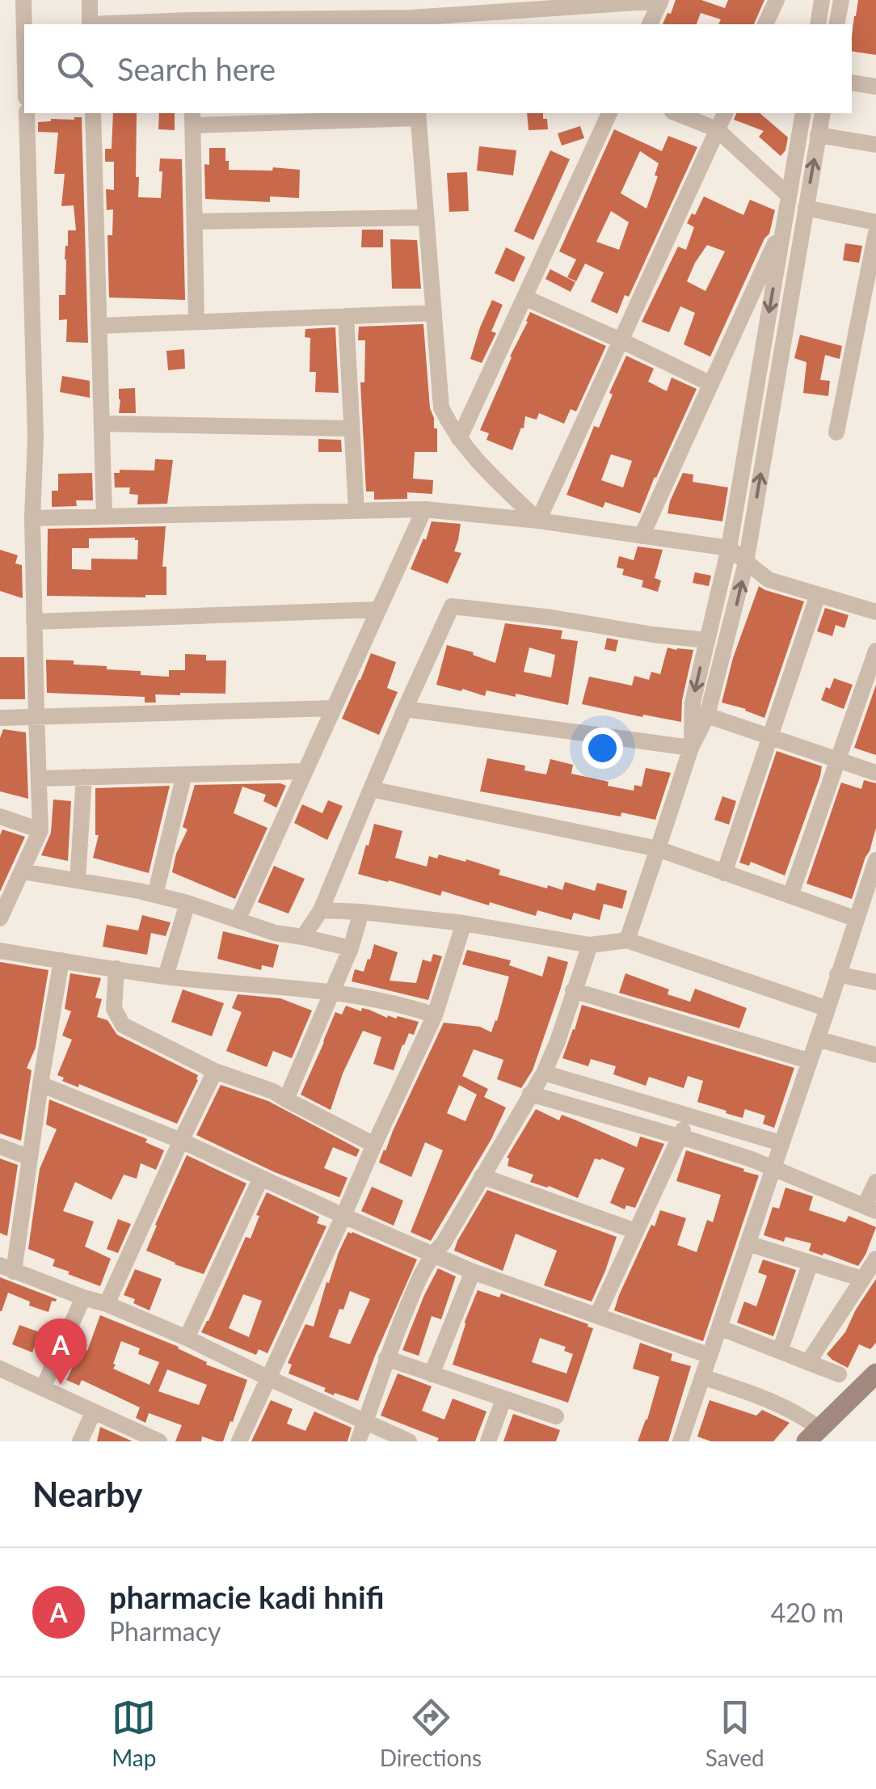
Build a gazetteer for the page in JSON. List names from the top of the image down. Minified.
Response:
{"page":{"search":"Search here","pins":"A","heading":"Nearby","list":[{"mark":"A","name":"pharmacie kadi hnifi","note":"Pharmacy","value":"420 m"}],"nav":["Map","Directions","Saved"]}}
